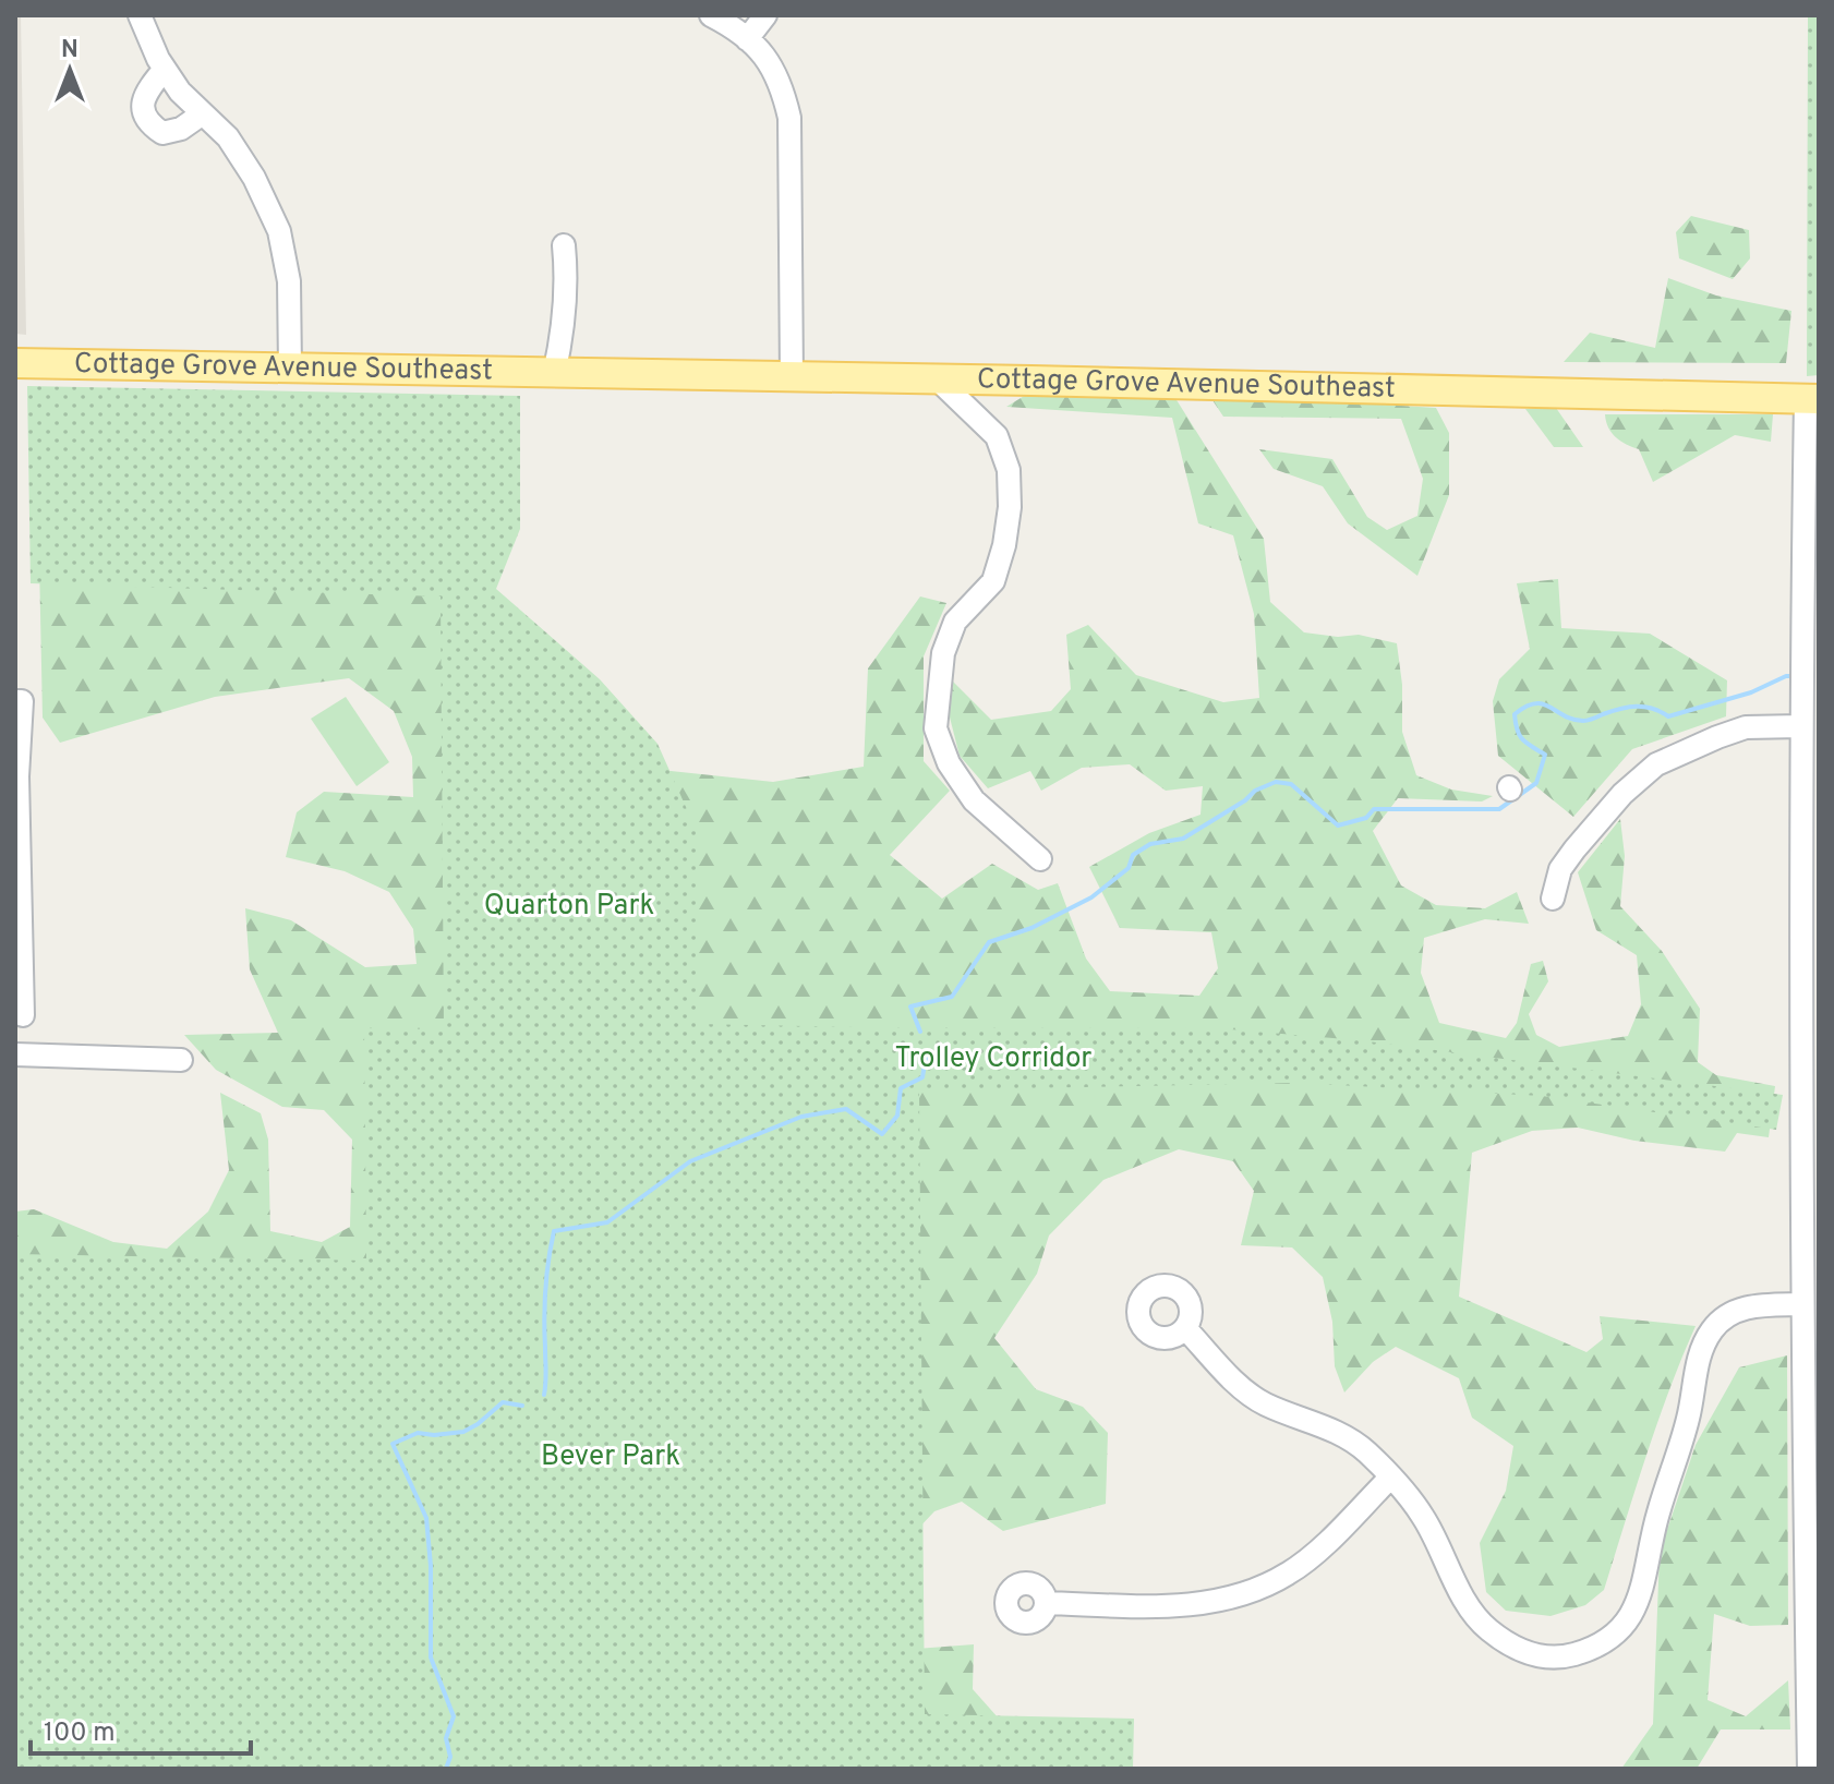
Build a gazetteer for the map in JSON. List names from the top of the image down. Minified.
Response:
{"streets":{"main road":["Cottage Grove Avenue Southeast"]},"parks":["Quarton Park","Trolley Corridor","Bever Park"],"scale_bar":"100 m","north":"top"}
